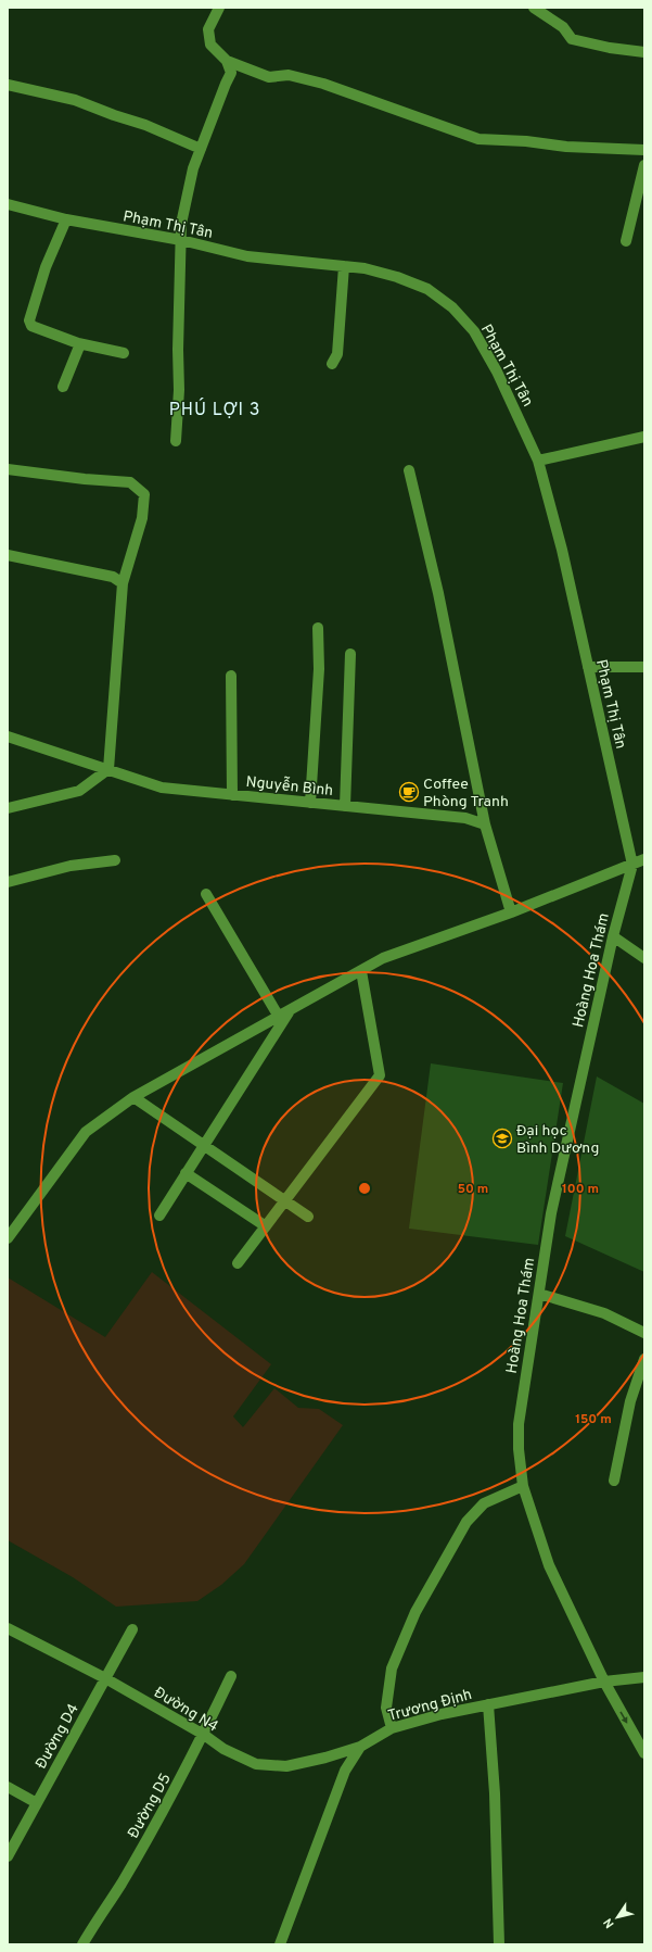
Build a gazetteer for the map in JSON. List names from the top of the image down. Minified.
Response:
{"streets":{"street":["Phạm Thị Tân","Nguyễn Bình","Hoàng Hoa Thám","Trương Định","Đường N4","Đường D4","Đường D5"]},"crossings":[["Phạm Thị Tân","Hoàng Hoa Thám"],["Hoàng Hoa Thám","Trương Định"],["Trương Định","Đường N4"],["Đường N4","Đường D4"],["Đường N4","Đường D5"]],"districts":["PHÚ LỢI 3"],"places":{"cafe":["Coffee Phòng Tranh"],"school or university":["Đại học Bình Dương"]},"north":"bottom left","rings":["50 m","100 m","150 m"]}
